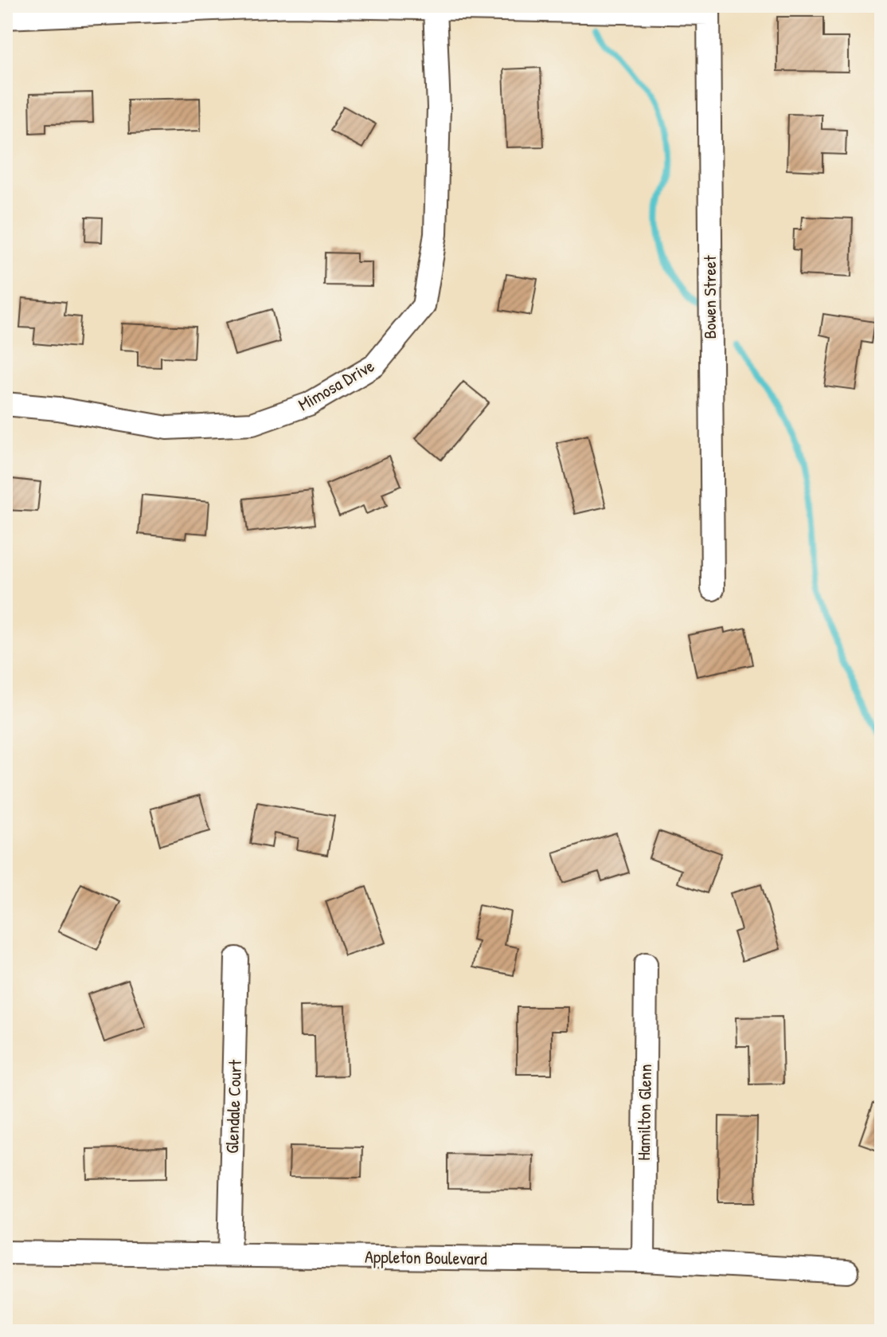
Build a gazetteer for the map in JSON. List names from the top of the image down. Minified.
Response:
{"streets":{"street":["Bowen Street","Mimosa Drive","Glendale Court","Hamilton Glenn","Appleton Boulevard"]},"crossings":[["Glendale Court","Appleton Boulevard"],["Hamilton Glenn","Appleton Boulevard"]]}
